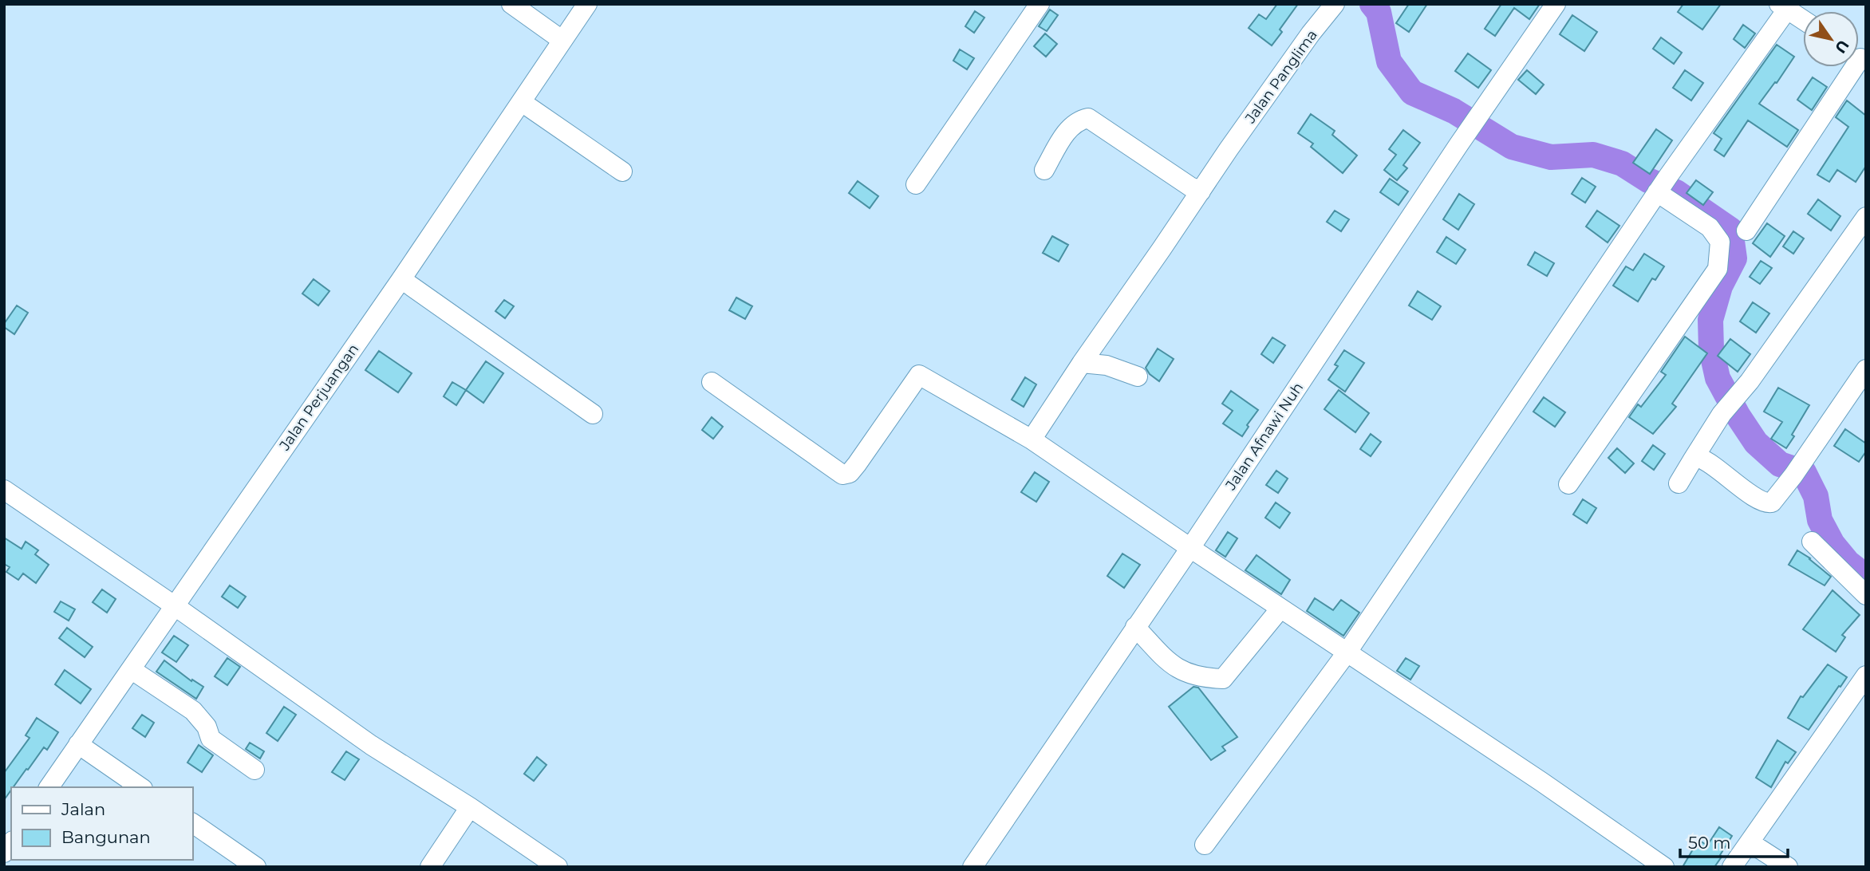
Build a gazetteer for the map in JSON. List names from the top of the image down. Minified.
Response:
{"streets":{"street":["Jalan Panglima","Jalan Perjuangan","Jalan Afnawi Nuh"]},"legend":["Jalan","Bangunan"],"scale_bar":"50 m","north":"bottom right"}
